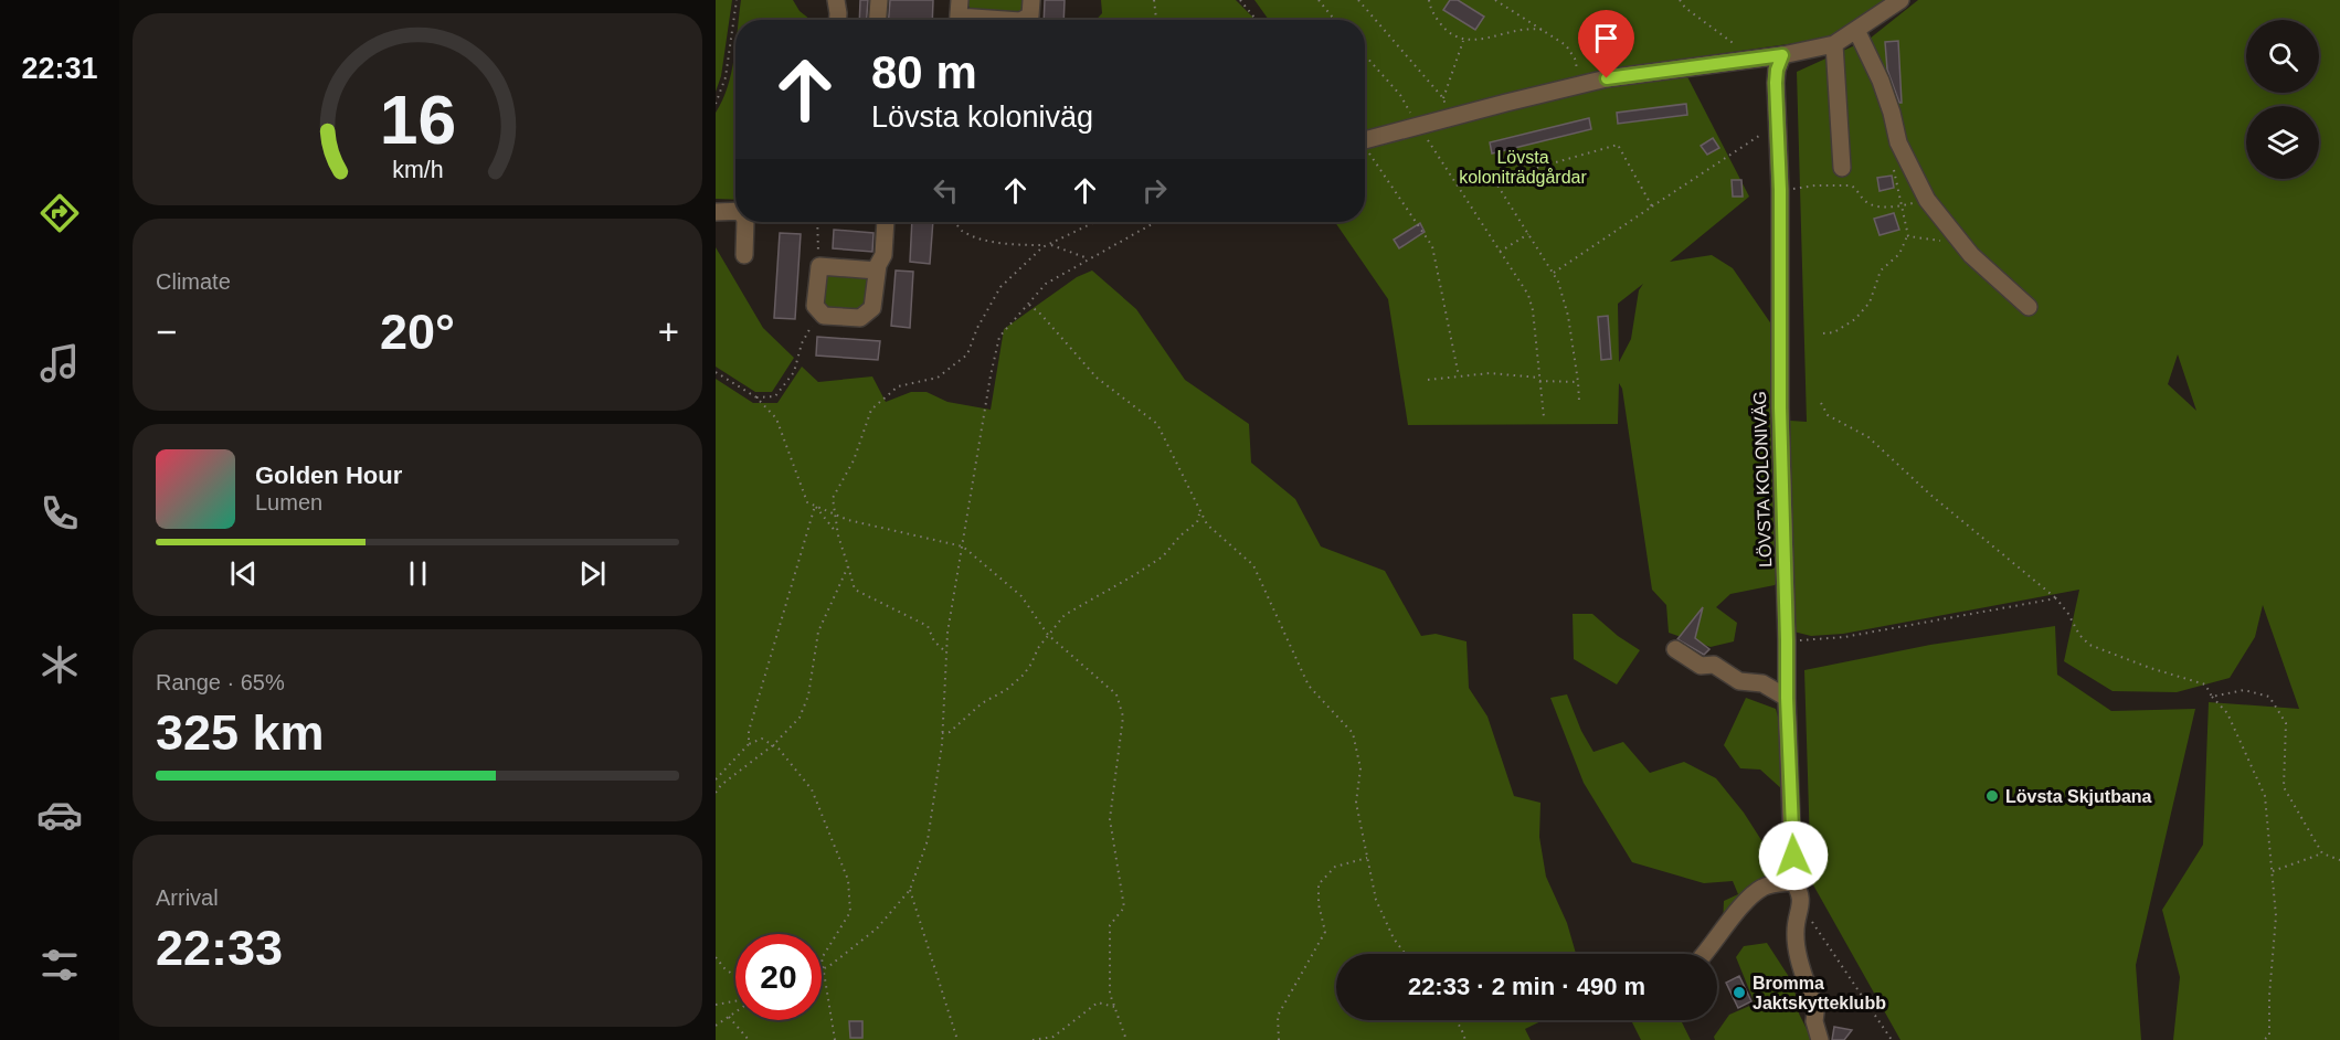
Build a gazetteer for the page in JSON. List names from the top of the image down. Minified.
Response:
{"streets":{"street":["LÖVSTA KOLONIVÄG"]},"parks":["Lövsta koloniträdgårdar"],"places":["Lövsta Skjutbana","Bromma Jaktskytteklubb"],"page":{"tabs":"22:31","turn":["80 m","Lövsta koloniväg"],"tile":["Climate",["Range · 65%","325 km"],["Arrival","22:33"]],"heat":["−","20°","+"],"song":["Golden Hour","Lumen"],"limit":"20","trip":"22:33 · 2 min · 490 m","gauge":["16","km/h"]}}
